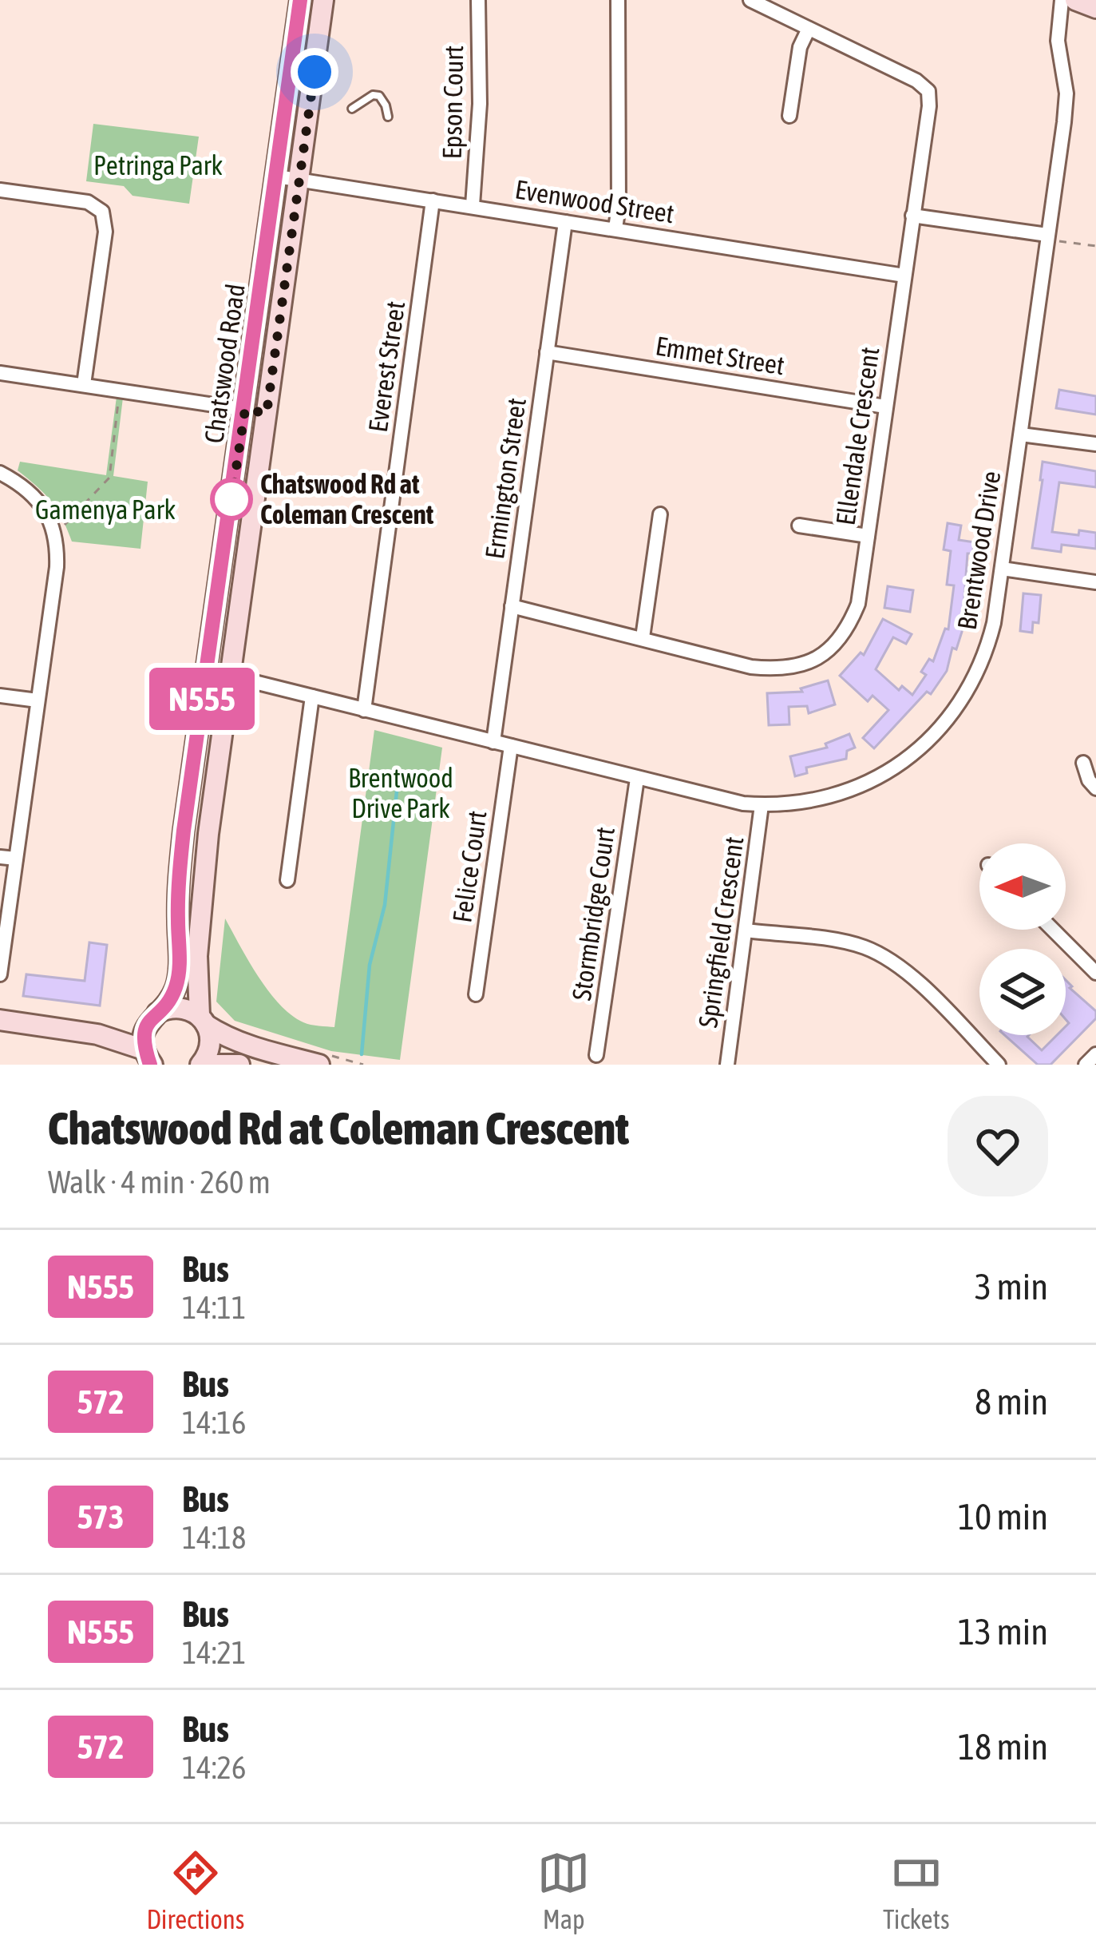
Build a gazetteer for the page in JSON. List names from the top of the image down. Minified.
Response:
{"streets":{"main road":["Chatswood Road"],"street":["Epson Court","Evenwood Street","Emmet Street","Everest Street","Ellendale Crescent","Ermington Street","Brentwood Drive","Felice Court","Stormbridge Court","Springfield Crescent"]},"crossings":[["Epson Court","Evenwood Street"],["Evenwood Street","Chatswood Road"],["Evenwood Street","Everest Street"],["Evenwood Street","Ellendale Crescent"],["Evenwood Street","Ermington Street"],["Emmet Street","Ellendale Crescent"],["Emmet Street","Ermington Street"],["Chatswood Road","Brentwood Drive"],["Everest Street","Brentwood Drive"],["Ellendale Crescent","Ermington Street"],["Ermington Street","Brentwood Drive"],["Brentwood Drive","Felice Court"],["Brentwood Drive","Stormbridge Court"],["Brentwood Drive","Springfield Crescent"]],"parks":["Petringa Park","Gamenya Park","Brentwood Drive Park"],"places":["Chatswood Rd at Coleman Crescent"],"lines":["bus line N555"],"north":"left","page":{"on_map":"N555","heading":["Chatswood Rd at Coleman Crescent","Walk · 4 min · 260 m"],"list":[{"mark":"N555","name":"Bus","note":"14:11","value":"3 min"},{"mark":"572","name":"Bus","note":"14:16","value":"8 min"},{"mark":"573","name":"Bus","note":"14:18","value":"10 min"},{"mark":"N555","name":"Bus","note":"14:21","value":"13 min"},{"mark":"572","name":"Bus","note":"14:26","value":"18 min"}],"tabs":["Directions","Map","Tickets"]}}
